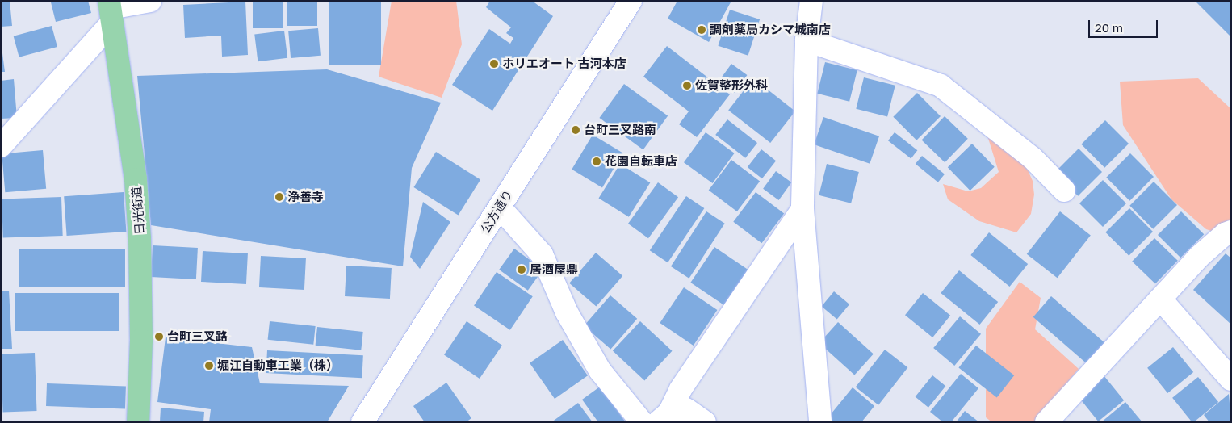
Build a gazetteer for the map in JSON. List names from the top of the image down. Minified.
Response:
{"streets":{"main road":["日光街道"],"street":["公方通り"]},"places":["調剤薬局カシマ城南店","ホリエオート 古河本店","佐賀整形外科","台町三叉路南","花園自転車店","浄善寺","居酒屋鼎","台町三叉路","堀江自動車工業（株）"],"scale_bar":"20 m"}
